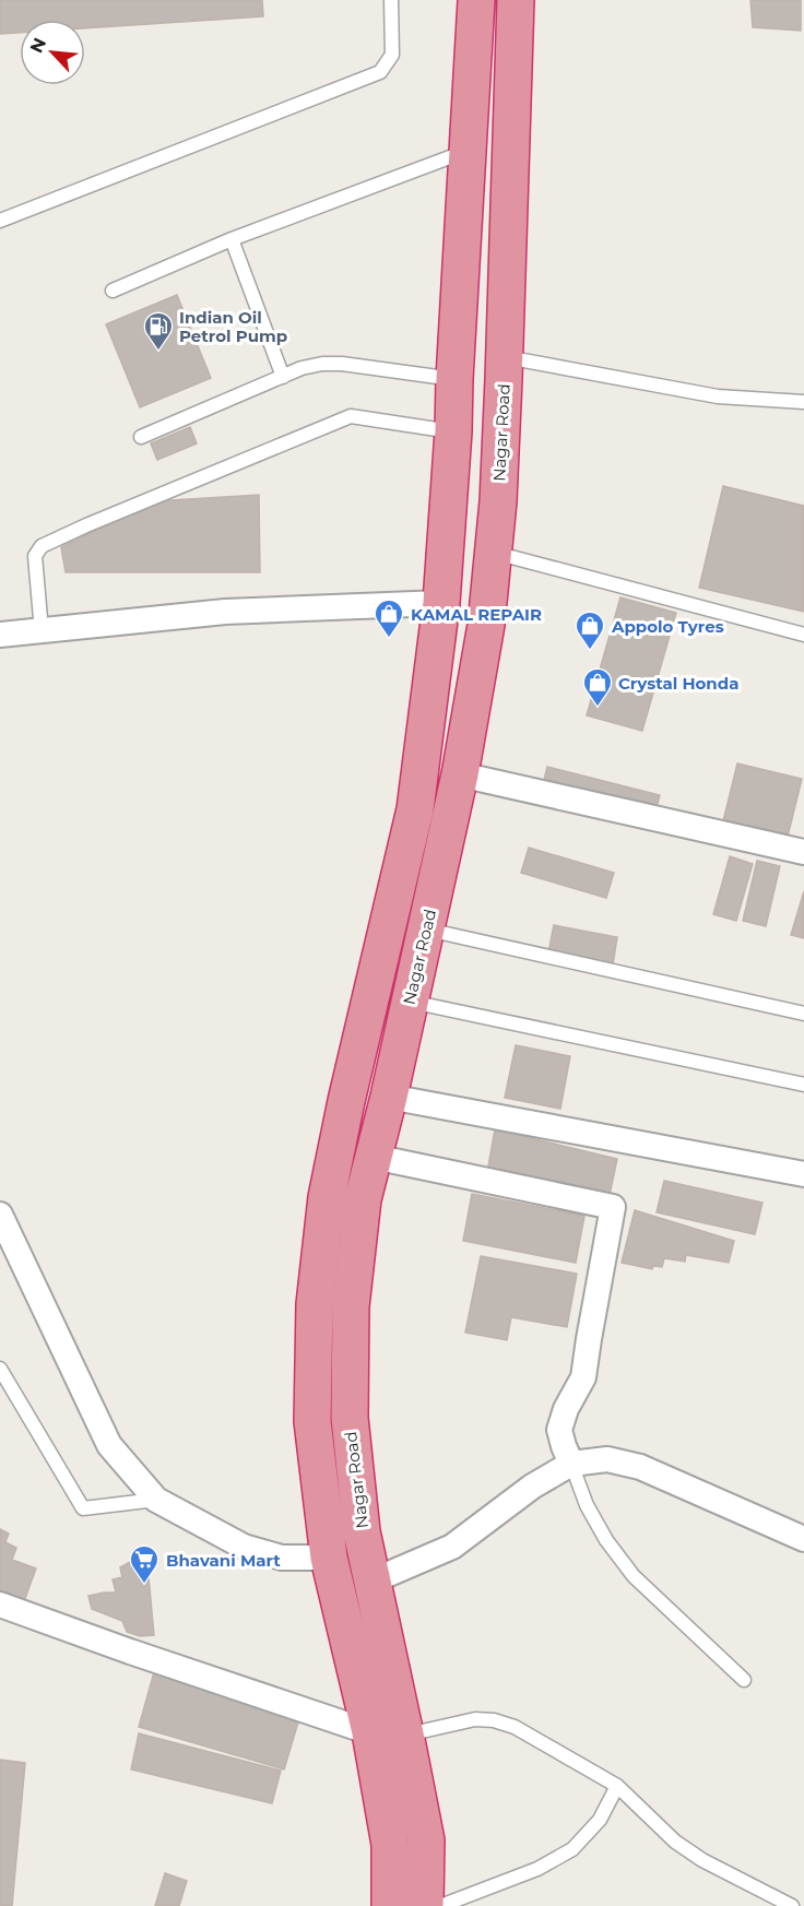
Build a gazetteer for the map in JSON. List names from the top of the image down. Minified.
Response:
{"streets":{"highway":["Nagar Road"]},"places":{"fuel station":["Indian Oil Petrol Pump"],"shop":["KAMAL REPAIR","Appolo Tyres","Crystal Honda"],"supermarket":["Bhavani Mart"]},"north":"top left"}
